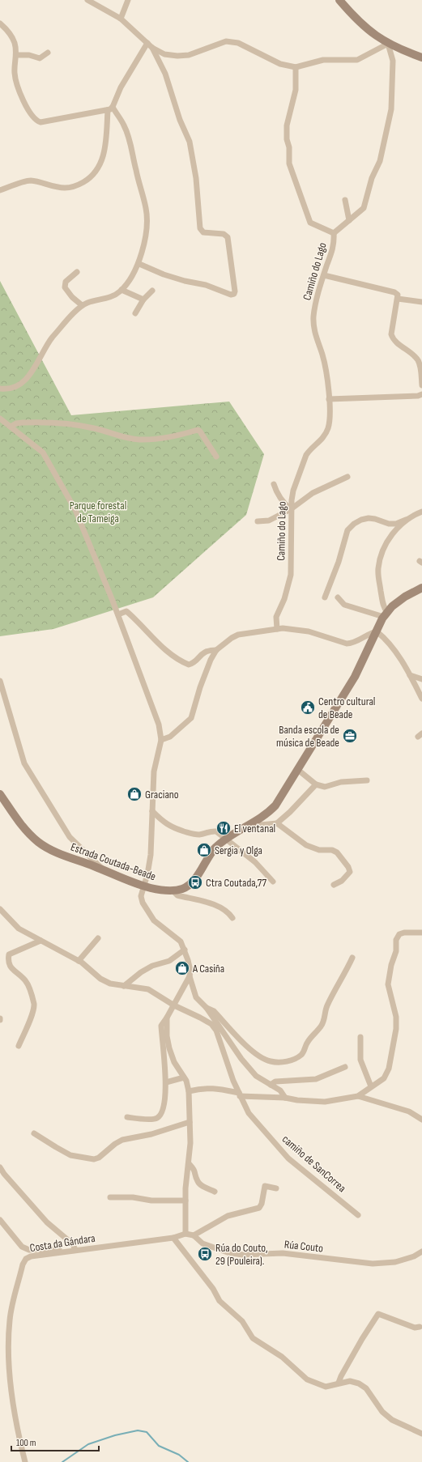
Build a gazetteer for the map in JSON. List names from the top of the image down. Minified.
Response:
{"streets":{"street":["Camiño do Lago","Estrada Coutada-Beade","camiño de SanCorrea","Costa da Gándara","Rúa Couto"]},"crossings":[["Costa da Gándara","Rúa Couto"]],"parks":["Parque forestal de Tameiga"],"places":{"public building":["Centro cultural de Beade"],"office":["Banda escola de música de Beade"],"shop":["Graciano","Sergia y Olga","A Casiña"],"restaurant":["El ventanal"],"bus stop":["Ctra Coutada,77","Rúa do Couto, 29 (Pouleira)."]},"scale_bar":"100 m"}
